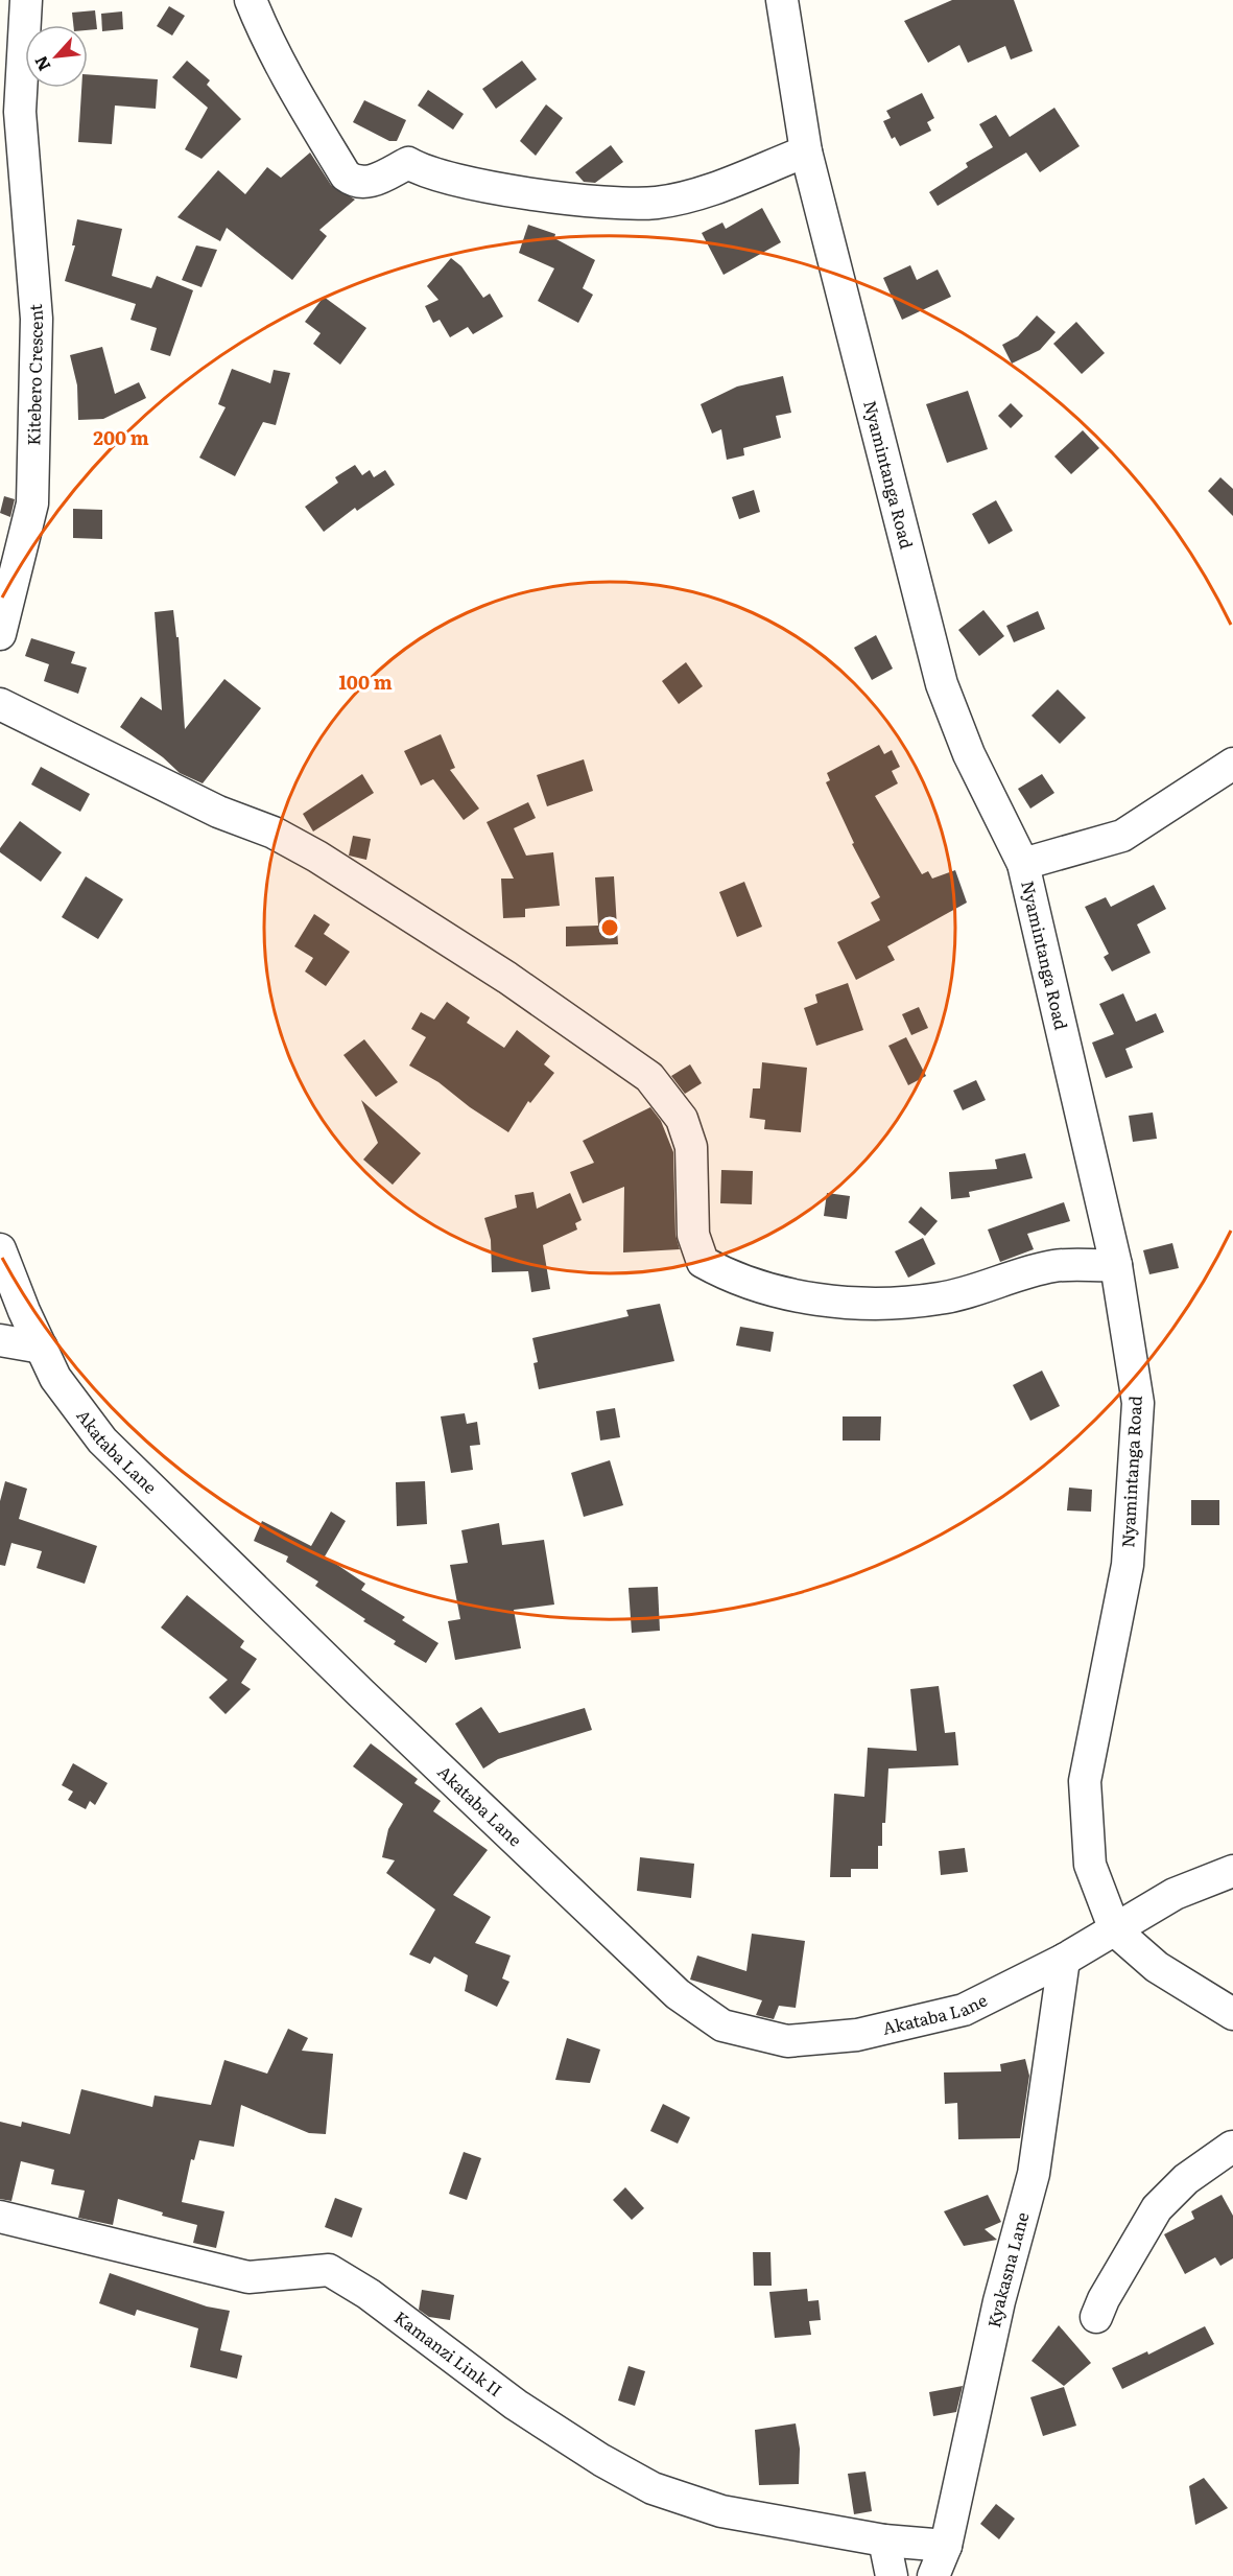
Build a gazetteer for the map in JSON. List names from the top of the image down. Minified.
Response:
{"streets":{"street":["Kitebero Crescent","Nyamintanga Road","Akataba Lane","Kyakasna Lane","Kamanzi Link II"]},"crossings":[["Nyamintanga Road","Akataba Lane"],["Akataba Lane","Kyakasna Lane"],["Kyakasna Lane","Kamanzi Link II"]],"north":"bottom left","rings":["200 m","100 m"]}
